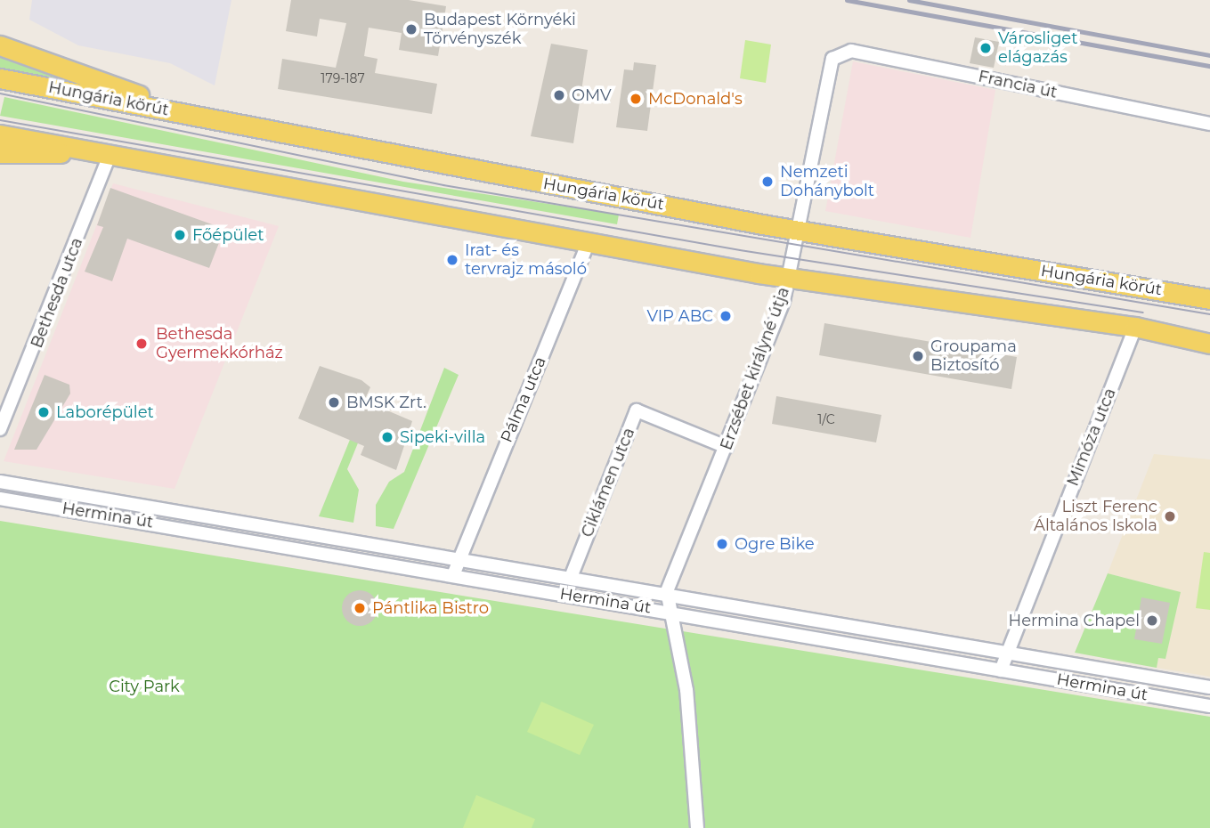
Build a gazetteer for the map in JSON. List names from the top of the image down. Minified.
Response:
{"streets":{"main road":["Hungária körút"],"street":["Francia út","Bethesda utca","Erzsébet királyné útja","Pálma utca","Mimóza utca","Ciklámen utca","Hermina út"]},"crossings":[["Francia út","Erzsébet királyné útja"],["Hungária körút","Erzsébet királyné útja"],["Erzsébet királyné útja","Ciklámen utca"],["Erzsébet királyné útja","Hermina út"],["Pálma utca","Hermina út"],["Mimóza utca","Hermina út"],["Ciklámen utca","Hermina út"]],"parks":["City Park"],"places":["Budapest Környéki Törvényszék","Városliget elágazás","OMV","McDonald's","Nemzeti Dohánybolt","Főépület","Irat- és tervrajz másoló","VIP ABC","Bethesda Gyermekkórház","Groupama Biztosító","BMSK Zrt.","Laborépület","Sipeki-villa","Liszt Ferenc Általános Iskola","Ogre Bike","Pántlika Bistro","Hermina Chapel"],"house_numbers":["179-187","1/C"]}
